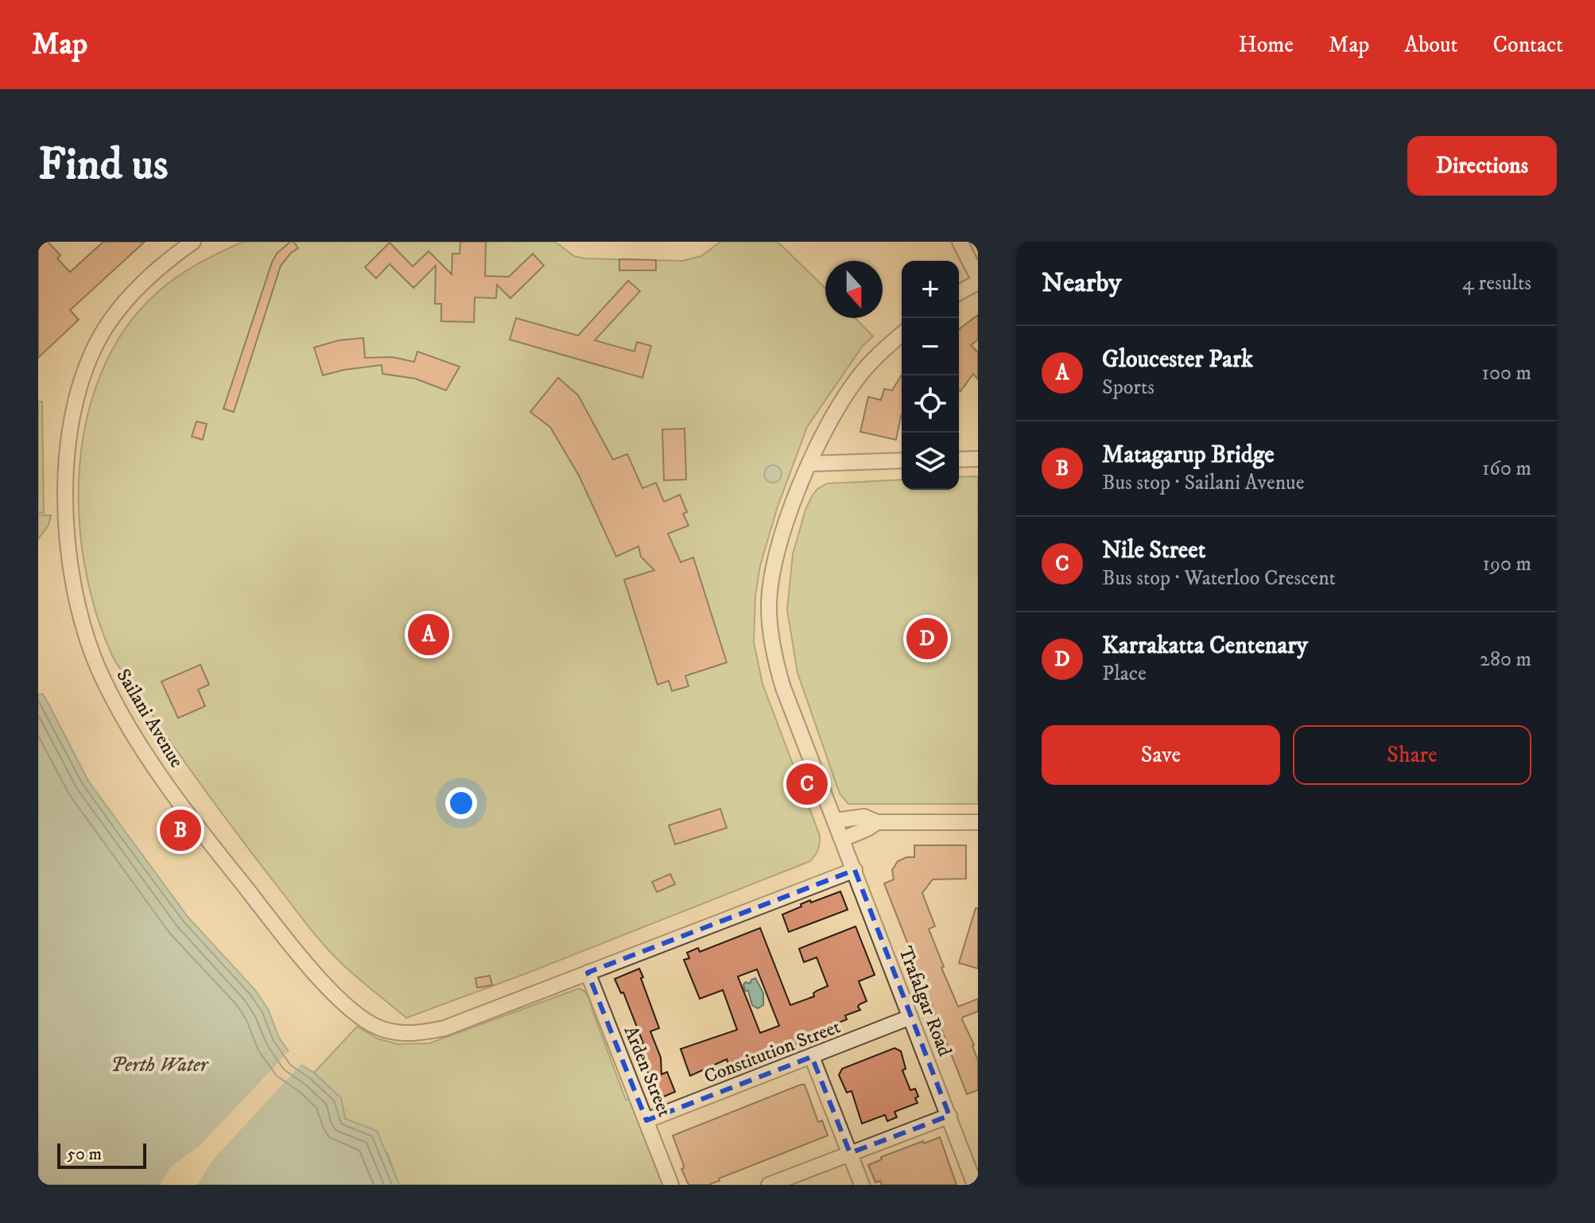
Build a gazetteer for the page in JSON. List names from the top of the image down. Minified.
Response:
{"streets":{"street":["Sailani Avenue","Trafalgar Road","Constitution Street","Arden Street"]},"crossings":[["Sailani Avenue","Arden Street"],["Trafalgar Road","Constitution Street"],["Constitution Street","Arden Street"]],"water":["Perth Water"],"scale_bar":"50 m","north":"bottom","page":{"header":"Map","nav":["Home","Map","About","Contact"],"buttons":["Directions",["Save","Share"]],"title":"Find us","heading":["Nearby","4 results"],"map_buttons":["+","−"],"list":[{"mark":"A","name":"Gloucester Park","note":"Sports","value":"100 m"},{"mark":"B","name":"Matagarup Bridge","note":"Bus stop · Sailani Avenue","value":"160 m"},{"mark":"C","name":"Nile Street","note":"Bus stop · Waterloo Crescent","value":"190 m"},{"mark":"D","name":"Karrakatta Centenary","note":"Place","value":"280 m"}],"pins":["A","D","C","B"],"scale":"50 m"}}
